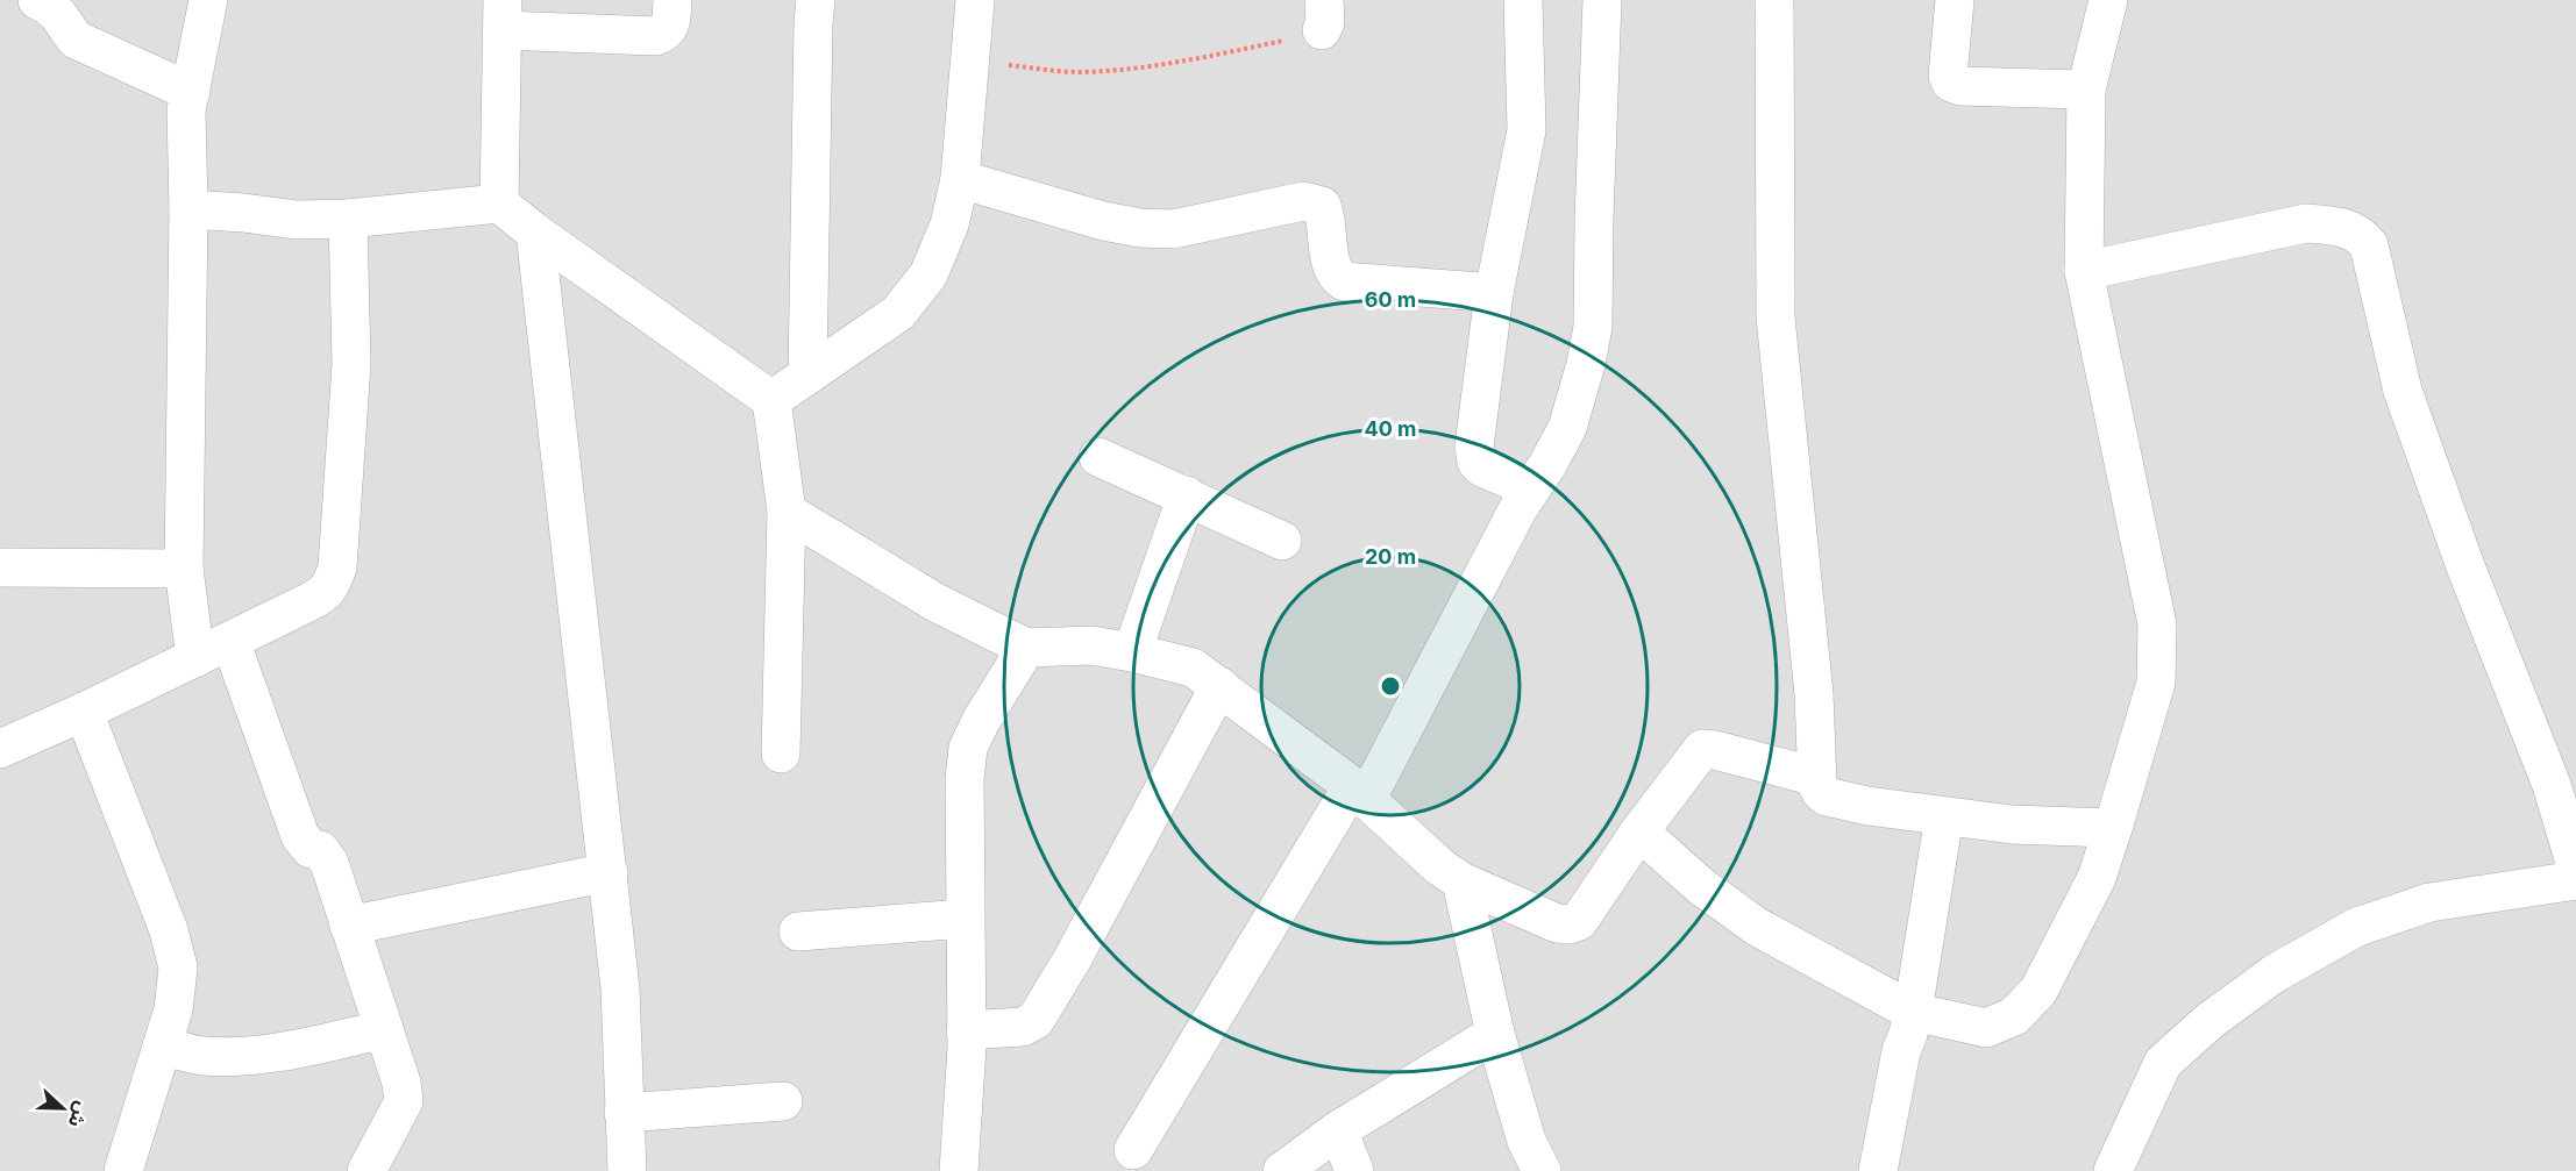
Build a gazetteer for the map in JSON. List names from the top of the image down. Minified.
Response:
{"north":"right","rings":["60 m","40 m","20 m"]}
